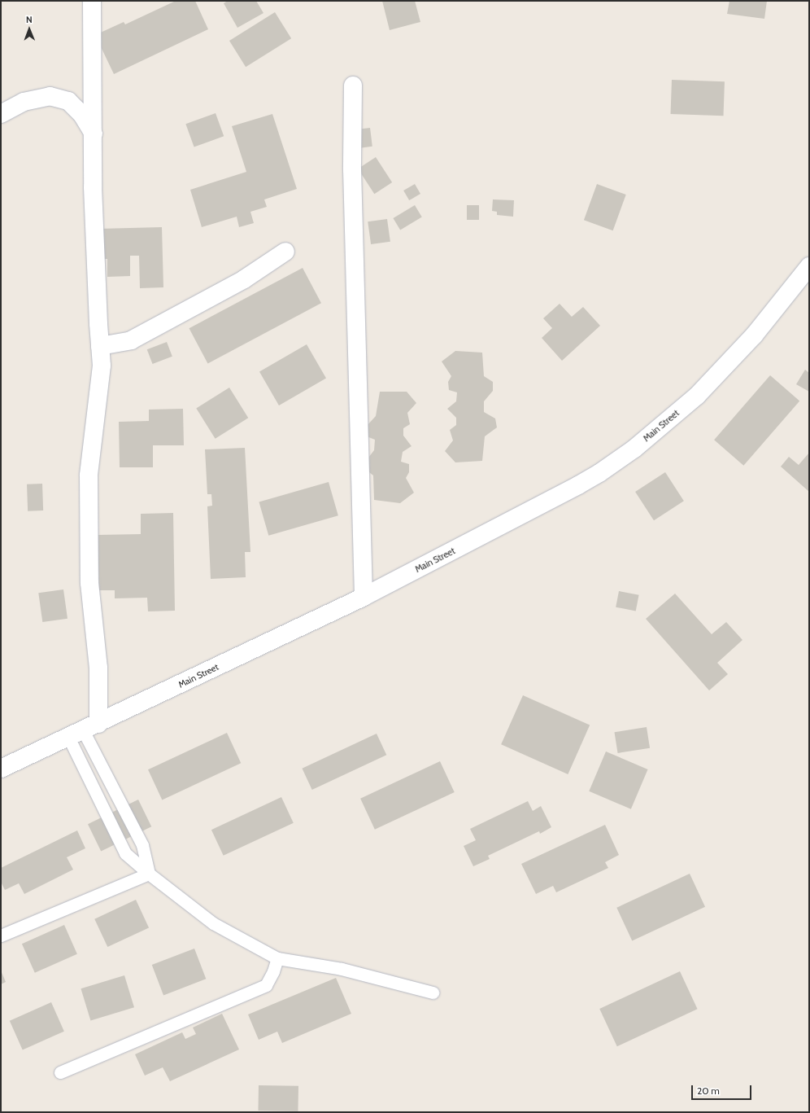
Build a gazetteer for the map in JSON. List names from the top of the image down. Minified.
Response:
{"streets":{"street":["Main Street"]},"scale_bar":"20 m","north":"top"}
